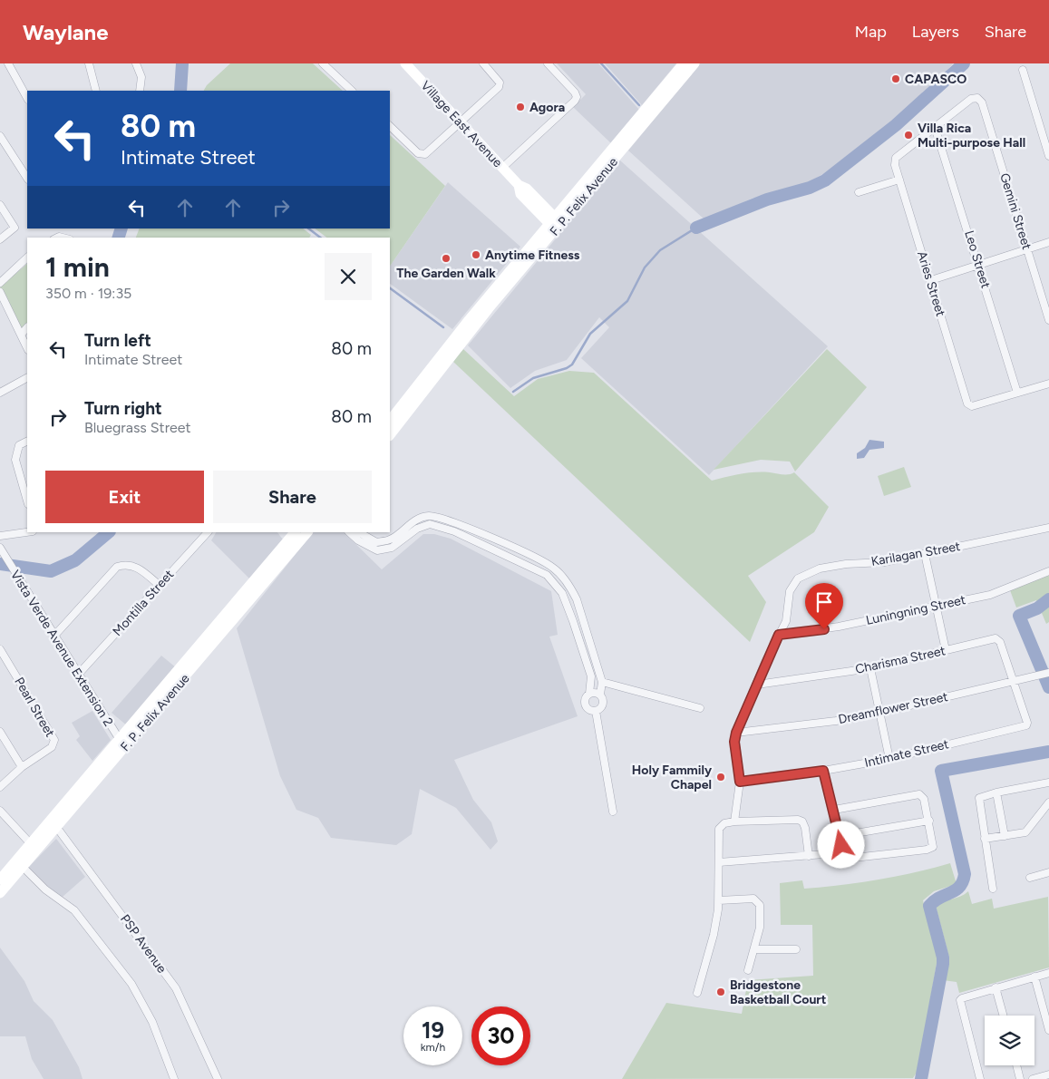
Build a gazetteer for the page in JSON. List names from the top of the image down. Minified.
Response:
{"streets":{"main road":["Village East Avenue","F. P. Felix Avenue"],"street":["Gemini Street","Leo Street","Aries Street","Karilagan Street","Montilla Street","Luningning Street","Vista Verde Avenue Extension 2","Charisma Street","Pearl Street","Dreamflower Street","Intimate Street","PSP Avenue"]},"crossings":[["Village East Avenue","F. P. Felix Avenue"],["F. P. Felix Avenue","Vista Verde Avenue Extension 2"],["F. P. Felix Avenue","PSP Avenue"],["Gemini Street","Leo Street"],["Gemini Street","Aries Street"],["Leo Street","Aries Street"],["Karilagan Street","Luningning Street"],["Montilla Street","Vista Verde Avenue Extension 2"],["Charisma Street","Dreamflower Street"],["Charisma Street","Intimate Street"],["Dreamflower Street","Intimate Street"]],"places":["CAPASCO","Agora","Villa Rica Multi-purpose Hall","Anytime Fitness","The Garden Walk","Holy Fammily Chapel","Bridgestone Basketball Court"],"page":{"header":"Waylane","nav":["Map","Layers","Share"],"turn":["80 m","Intimate Street"],"heading":["1 min","350 m · 19:35"],"list":[{"name":"Turn left","note":"Intimate Street","value":"80 m"},{"name":"Turn right","note":"Bluegrass Street","value":"80 m"}],"buttons":["Exit","Share"],"speed":"19 km/h","limit":"30"}}
